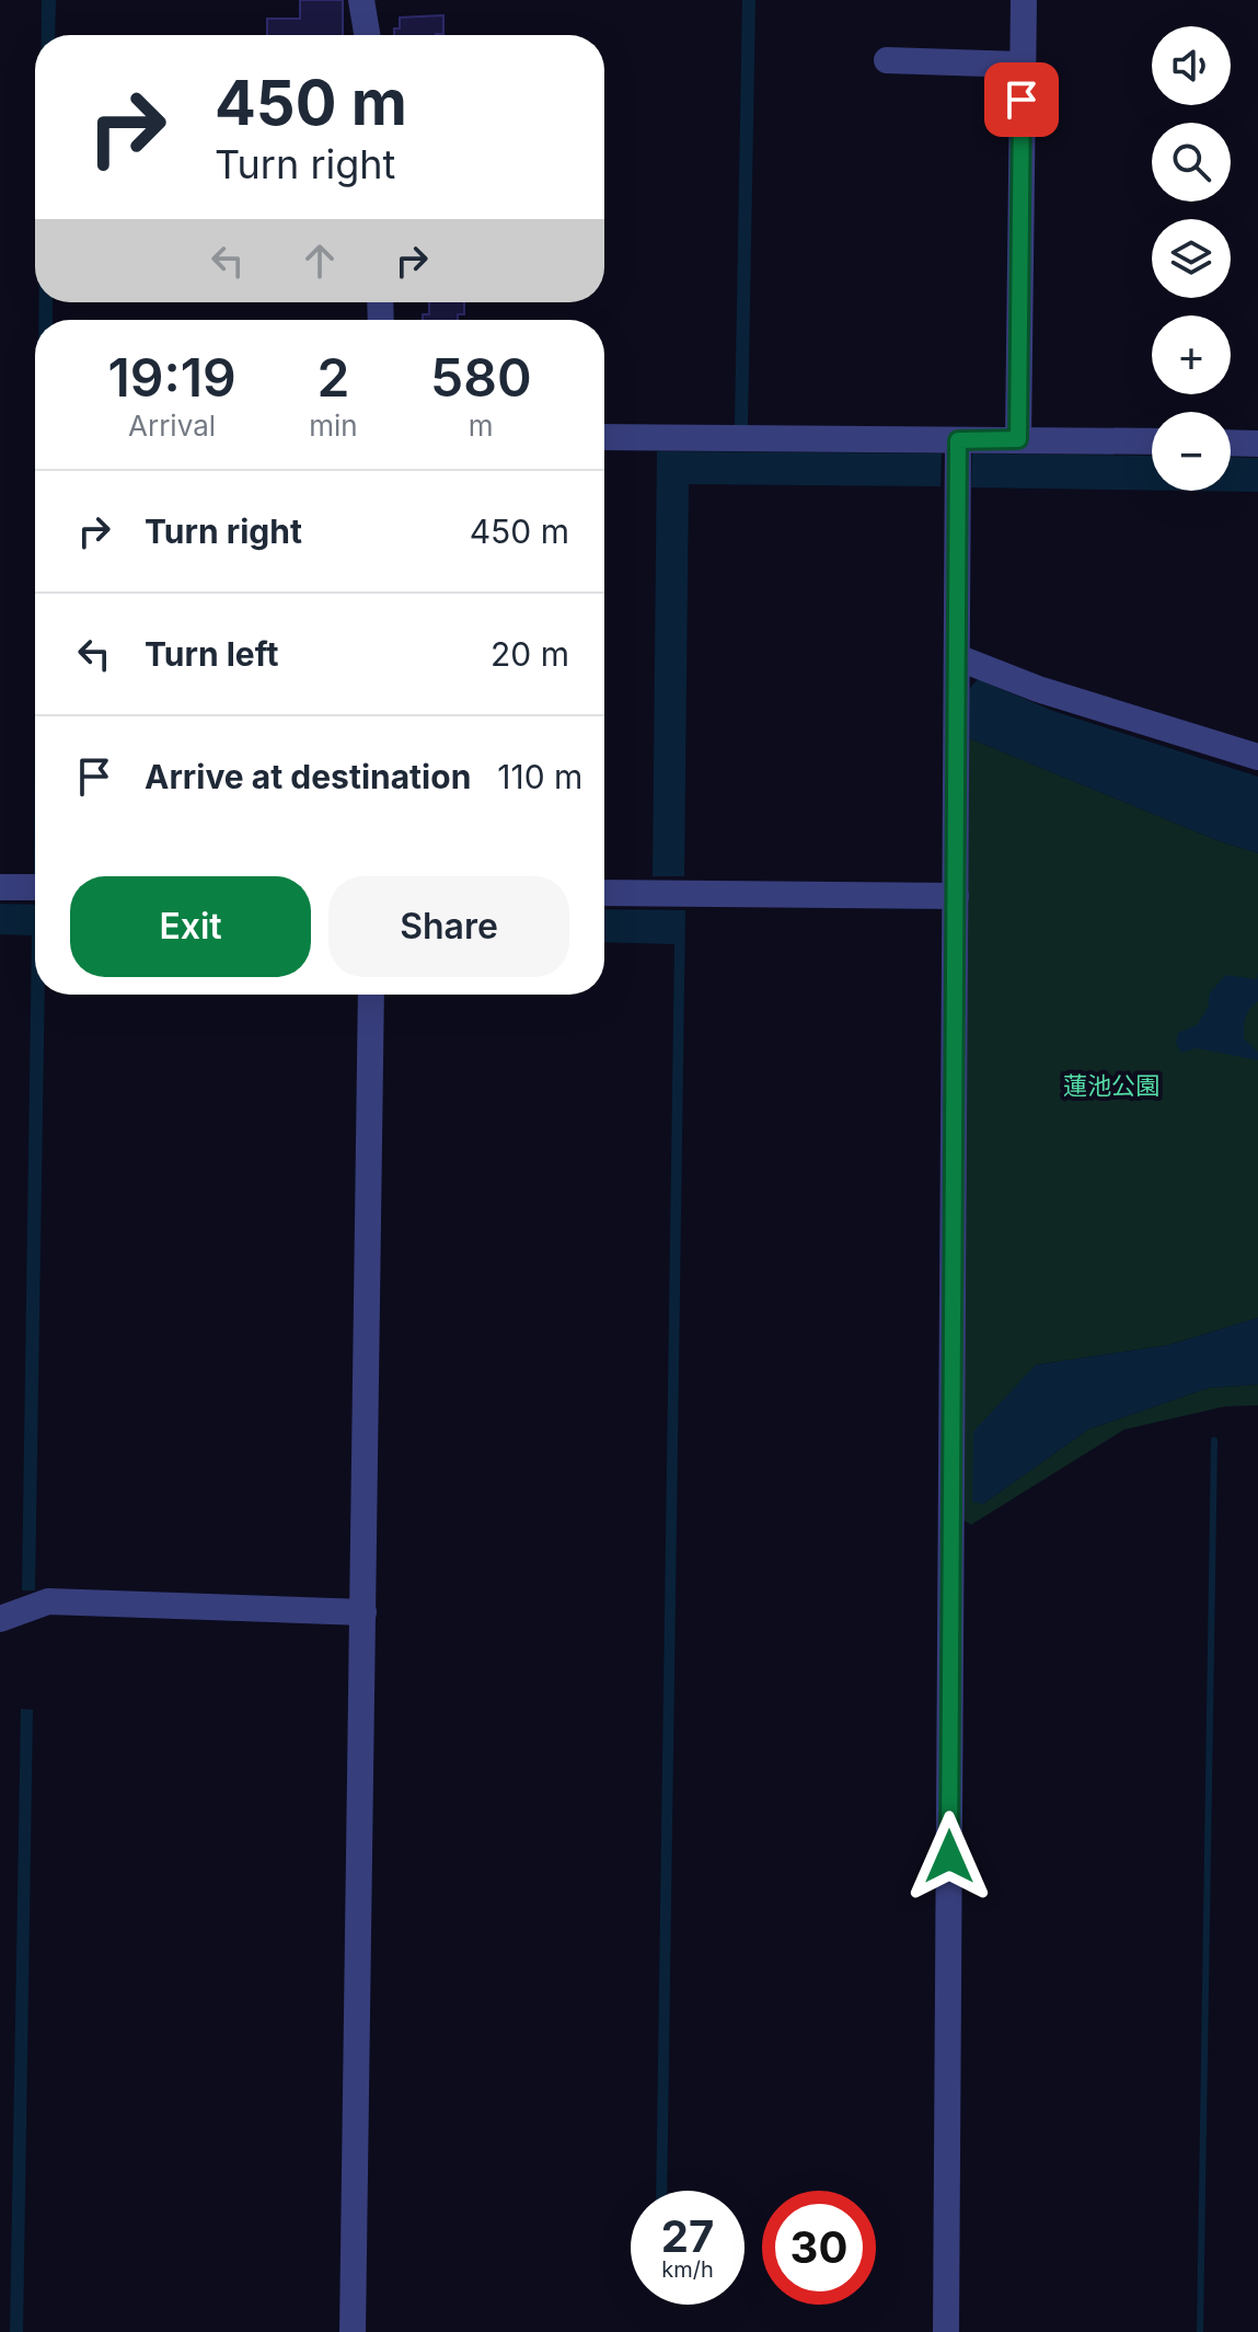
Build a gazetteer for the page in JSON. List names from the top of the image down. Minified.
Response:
{"parks":["蓮池公園"],"page":{"map_buttons":["+","−"],"turn":["450 m","Turn right"],"eta":["19:19","Arrival","2","min","580","m"],"list":[{"name":"Turn right","value":"450 m"},{"name":"Turn left","value":"20 m"},{"name":"Arrive at destination","value":"110 m"}],"buttons":["Exit","Share"],"speed":"27 km/h","limit":"30"}}
